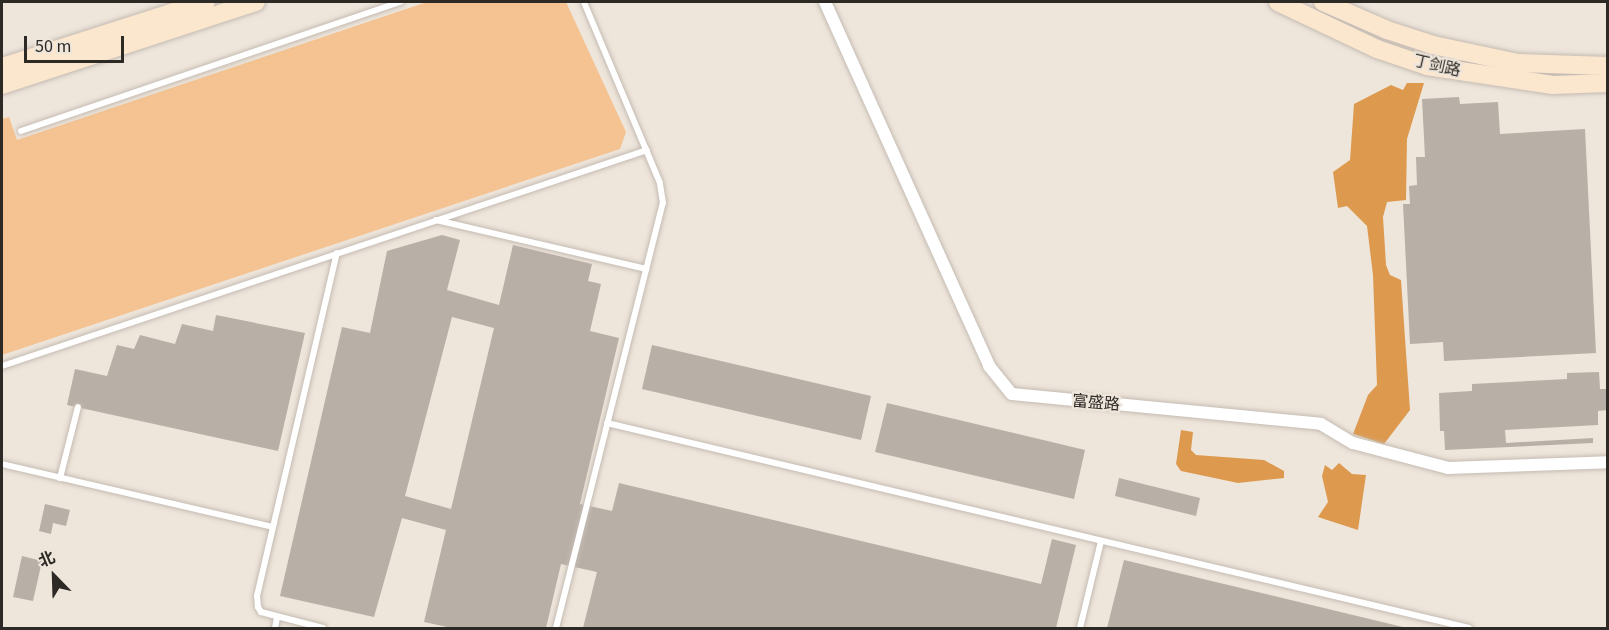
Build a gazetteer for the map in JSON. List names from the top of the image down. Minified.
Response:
{"streets":{"main road":["丁剑路"],"street":["富盛路"]},"scale_bar":"50 m","north":"top left"}
